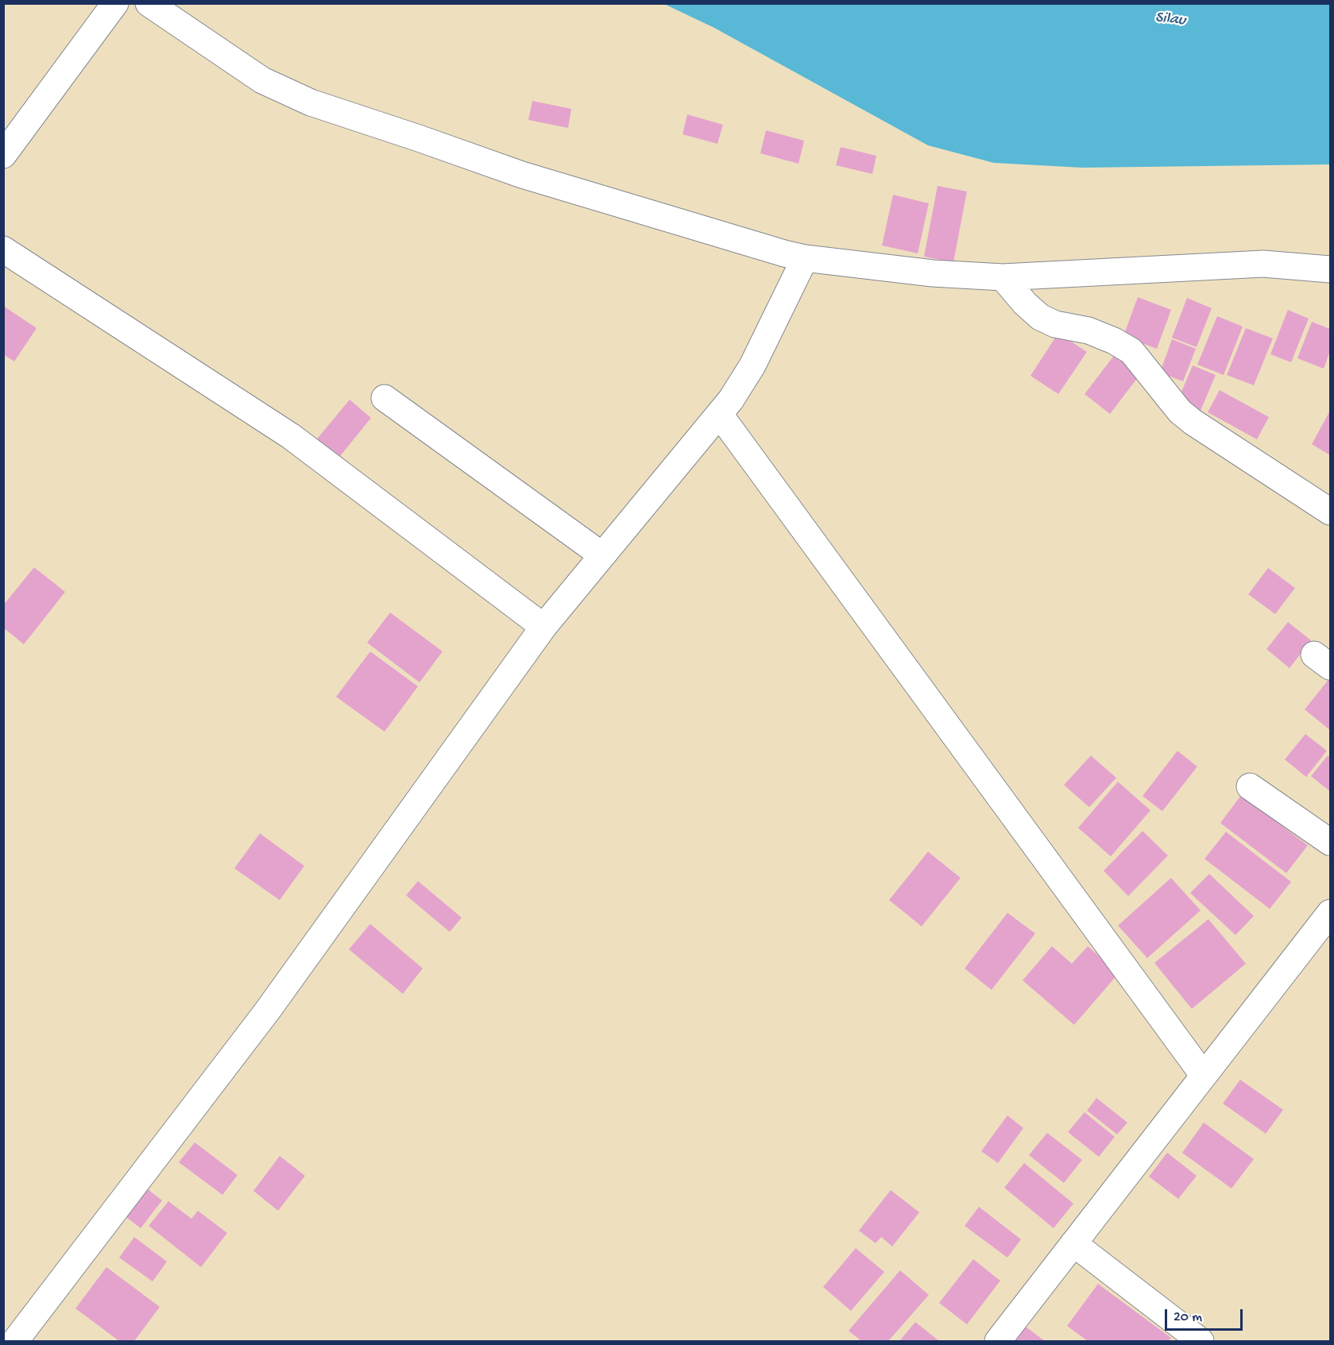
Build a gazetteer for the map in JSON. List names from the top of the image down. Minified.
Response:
{"water":["Silau"],"scale_bar":"20 m"}
